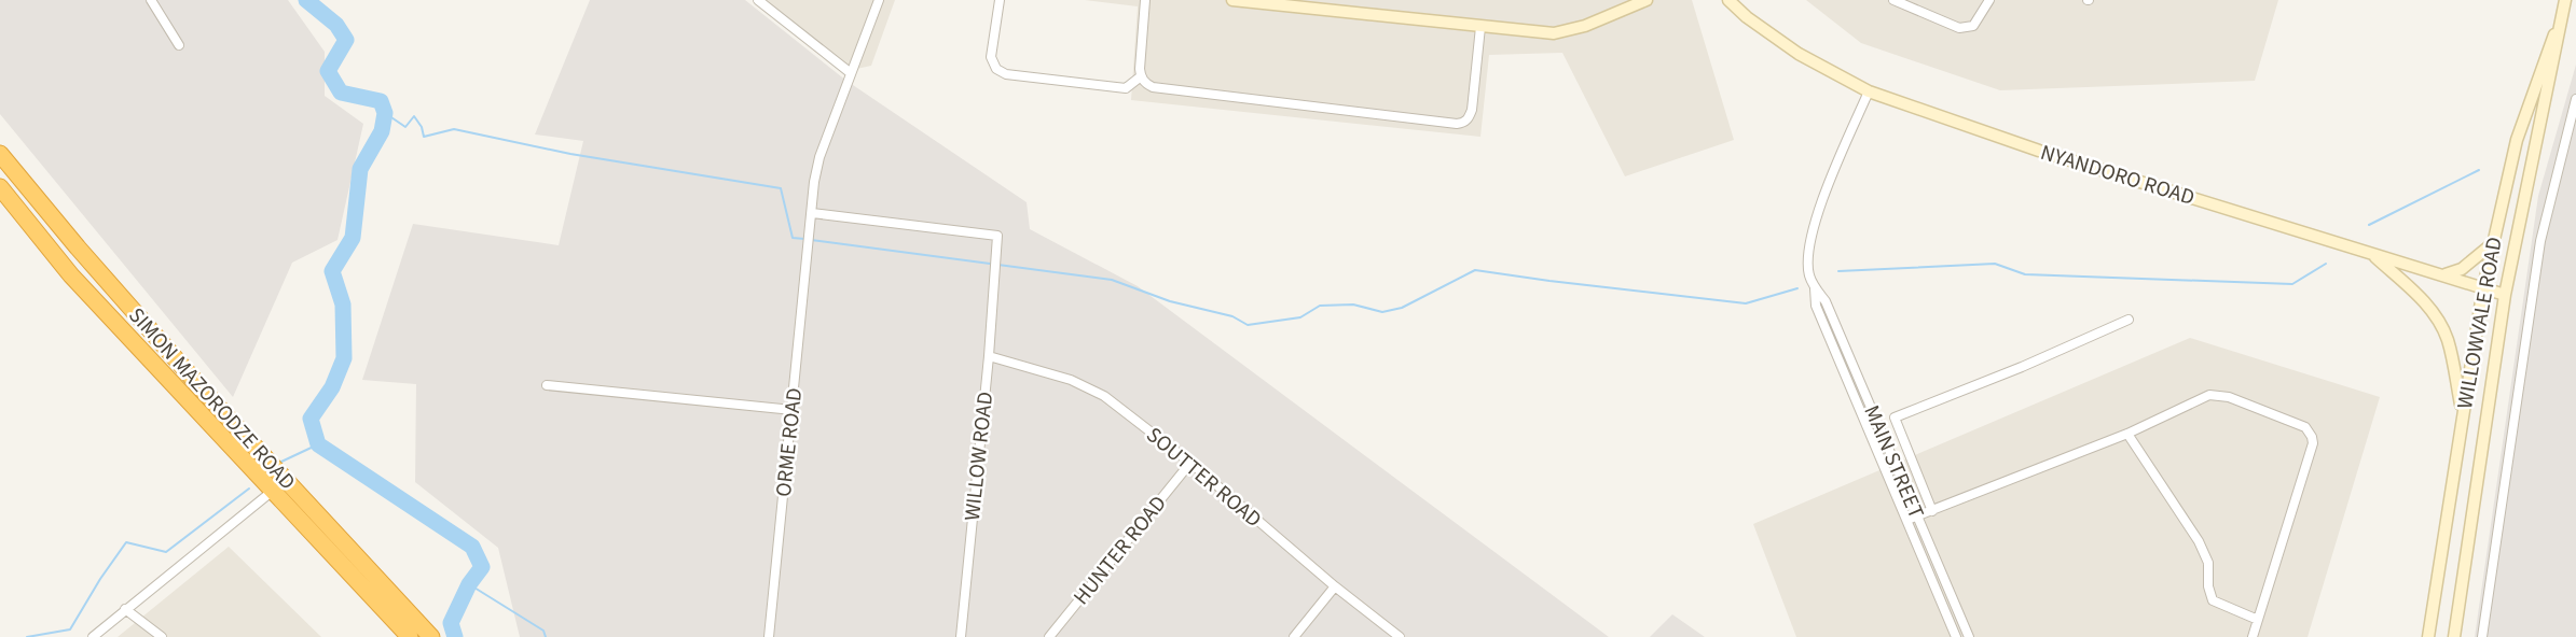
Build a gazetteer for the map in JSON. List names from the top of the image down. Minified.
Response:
{"streets":{"highway":["SIMON MAZORODZE ROAD"],"main road":["NYANDORO ROAD","WILLOWVALE ROAD"],"street":["ORME ROAD","WILLOW ROAD","MAIN STREET","SOUTTER ROAD","HUNTER ROAD"]},"crossings":[["NYANDORO ROAD","WILLOWVALE ROAD"],["NYANDORO ROAD","MAIN STREET"],["ORME ROAD","WILLOW ROAD"],["WILLOW ROAD","SOUTTER ROAD"],["SOUTTER ROAD","HUNTER ROAD"]]}
